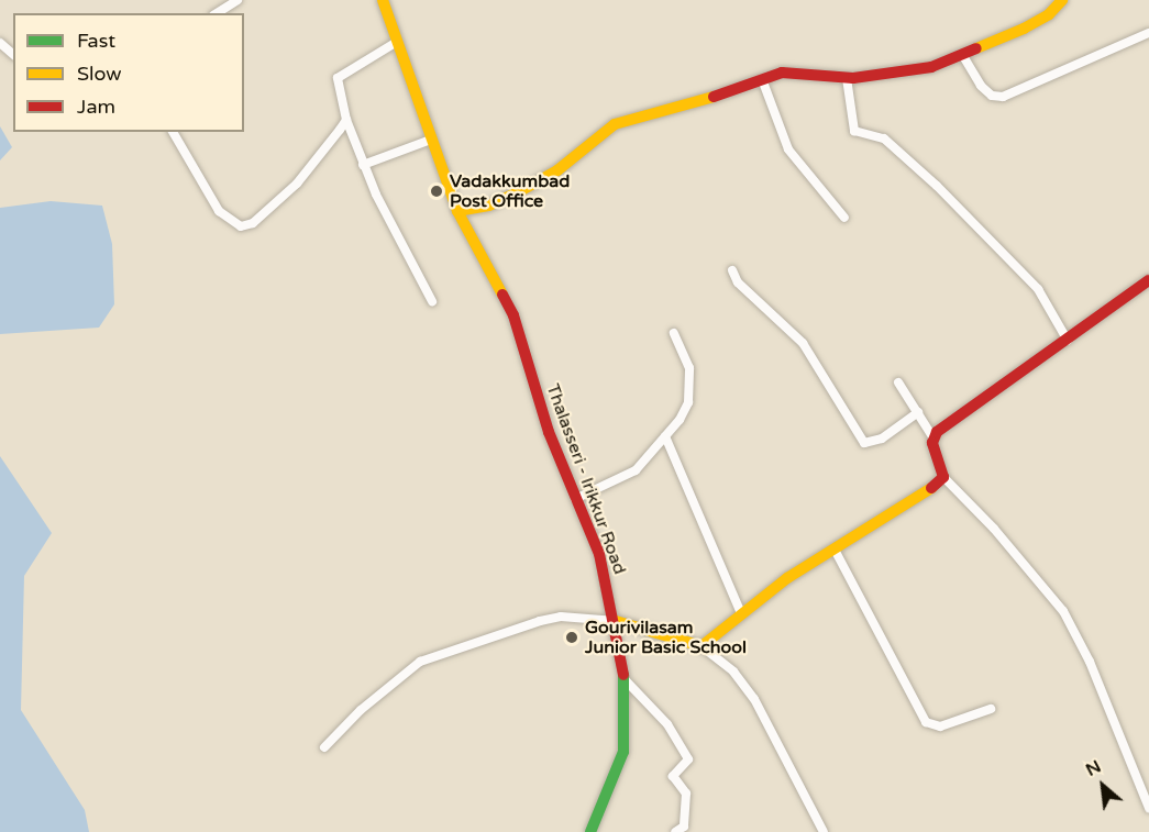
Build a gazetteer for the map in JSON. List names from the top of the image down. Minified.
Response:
{"streets":{"street":["Thalasseri - Irikkur Road"]},"places":["Vadakkumbad Post Office","Gourivilasam Junior Basic School"],"legend":["Fast","Slow","Jam"],"north":"top left"}
